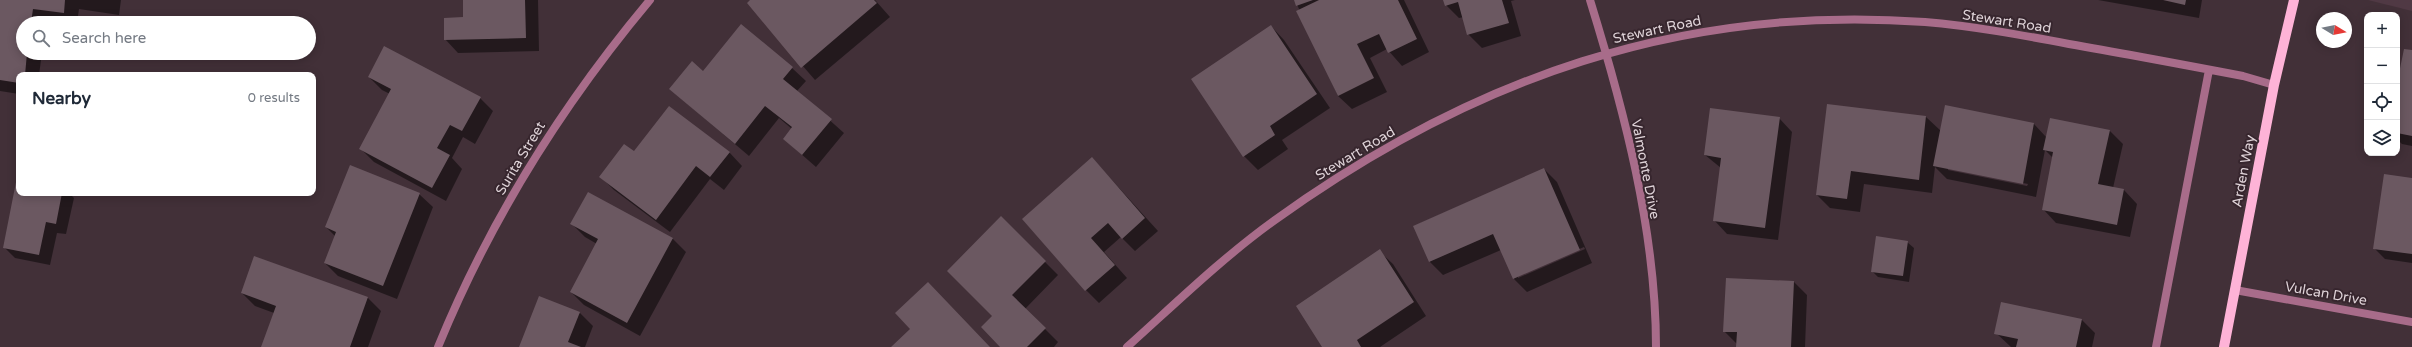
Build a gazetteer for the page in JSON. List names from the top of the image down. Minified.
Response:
{"streets":{"main road":["Arden Way"],"street":["Stewart Road","Surita Street","Valmonte Drive","Vulcan Drive"]},"crossings":[["Stewart Road","Valmonte Drive"],["Stewart Road","Arden Way"],["Arden Way","Vulcan Drive"]],"north":"right","page":{"map_buttons":["+","−"],"search":"Search here","heading":["Nearby","0 results"]}}
